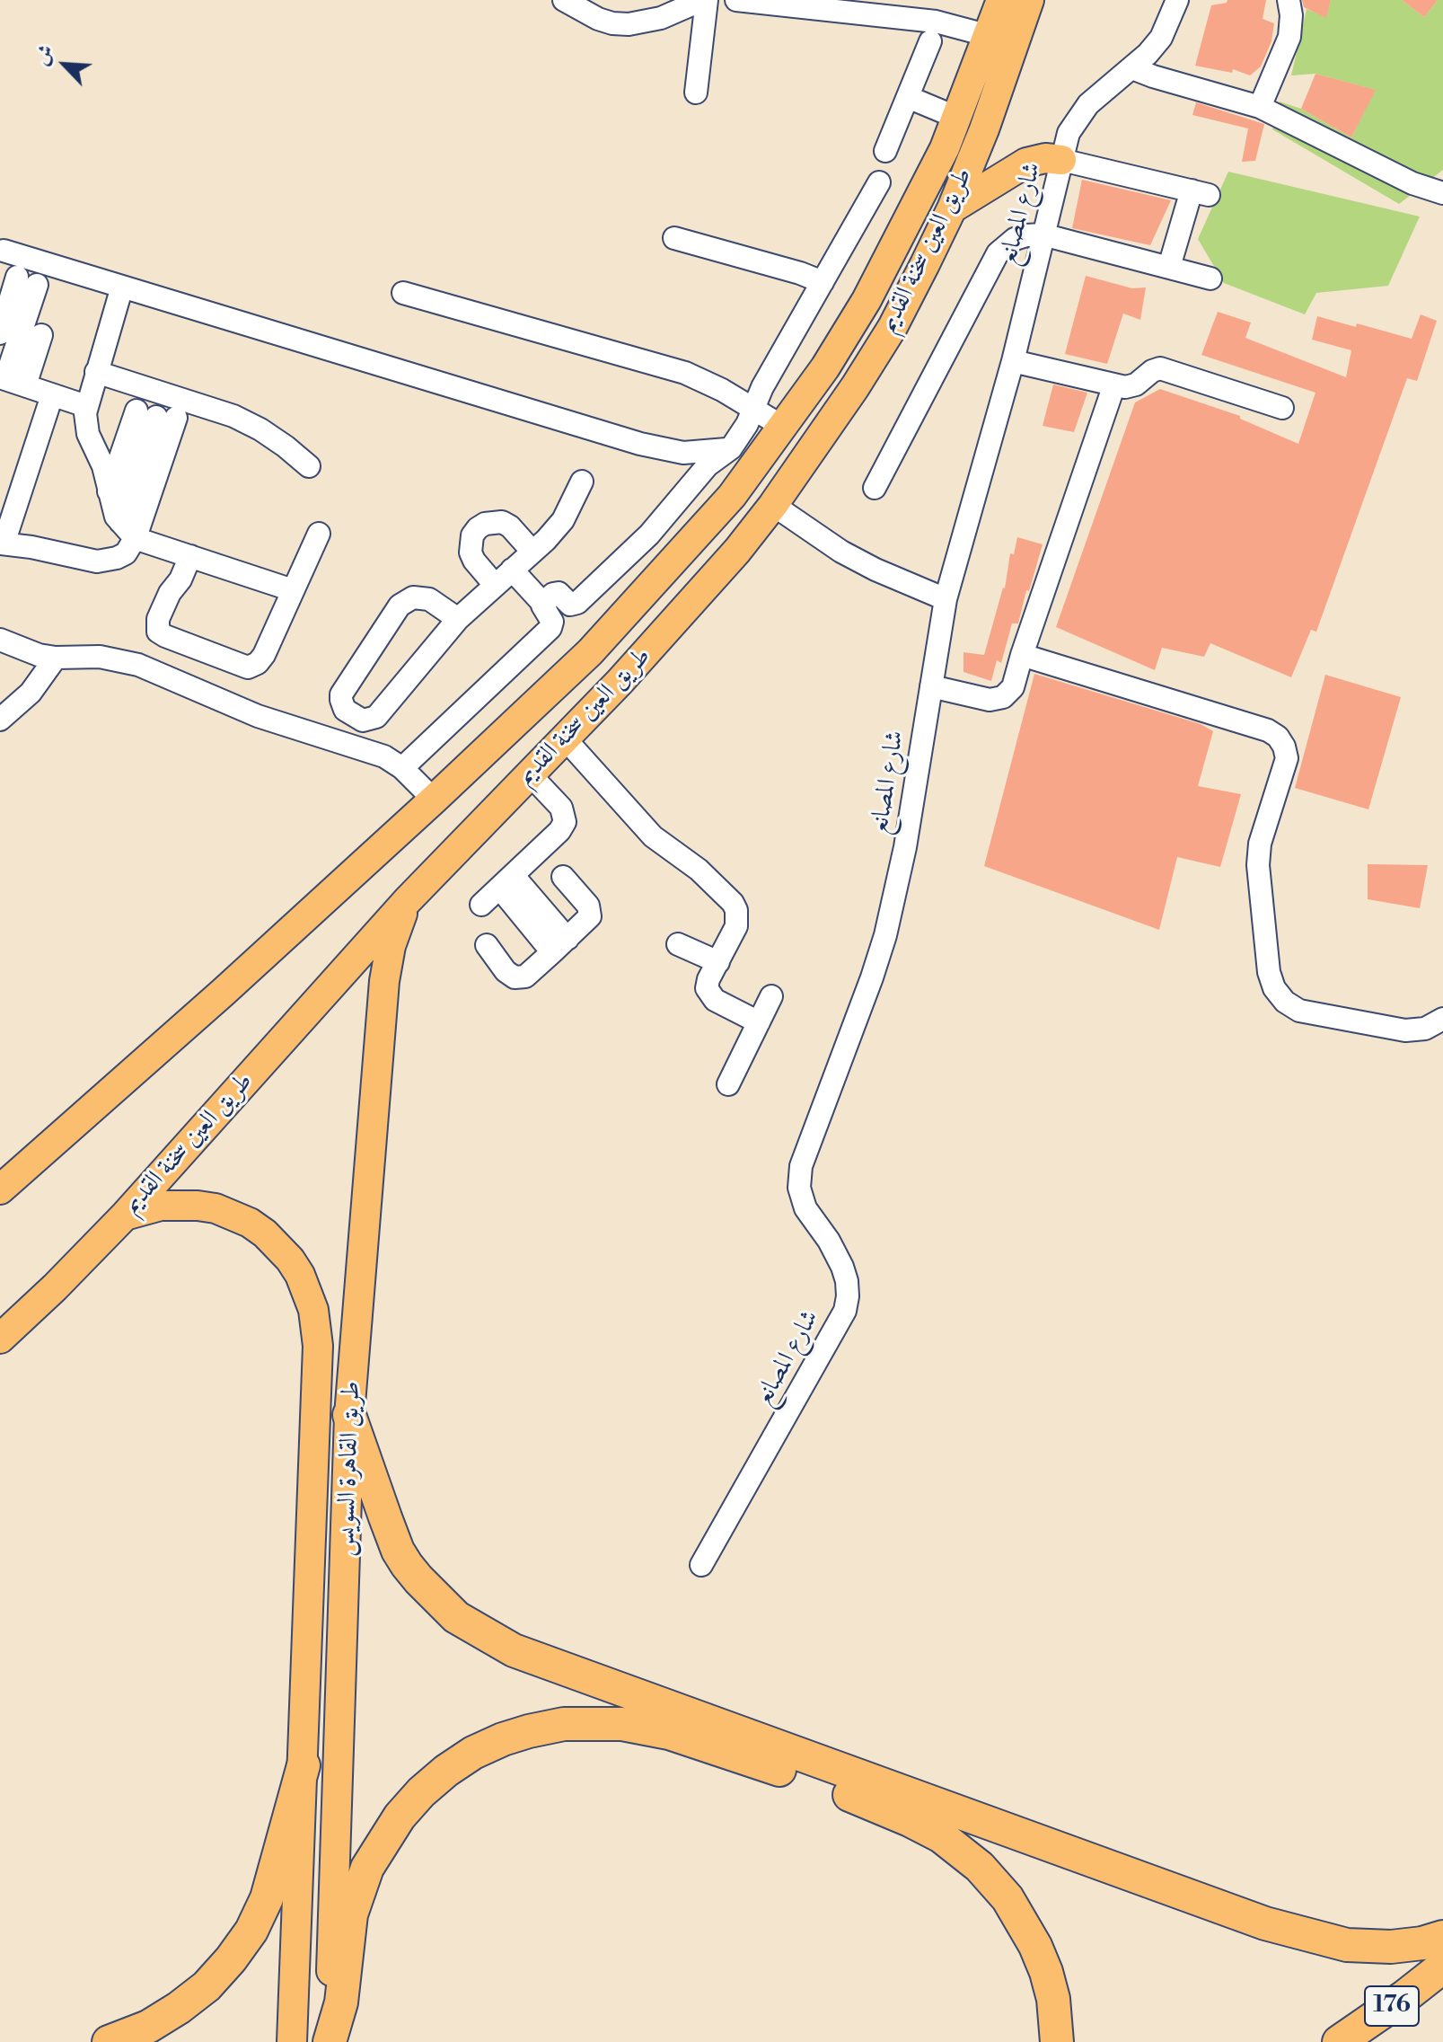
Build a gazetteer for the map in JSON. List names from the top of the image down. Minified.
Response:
{"streets":{"highway":["176"],"main road":["طريق العين سخنة القديم","طريق القاهرة السويس"],"street":["شارع المصانع"]},"crossings":[["طريق العين سخنة القديم","طريق القاهرة السويس"]],"north":"top left"}
